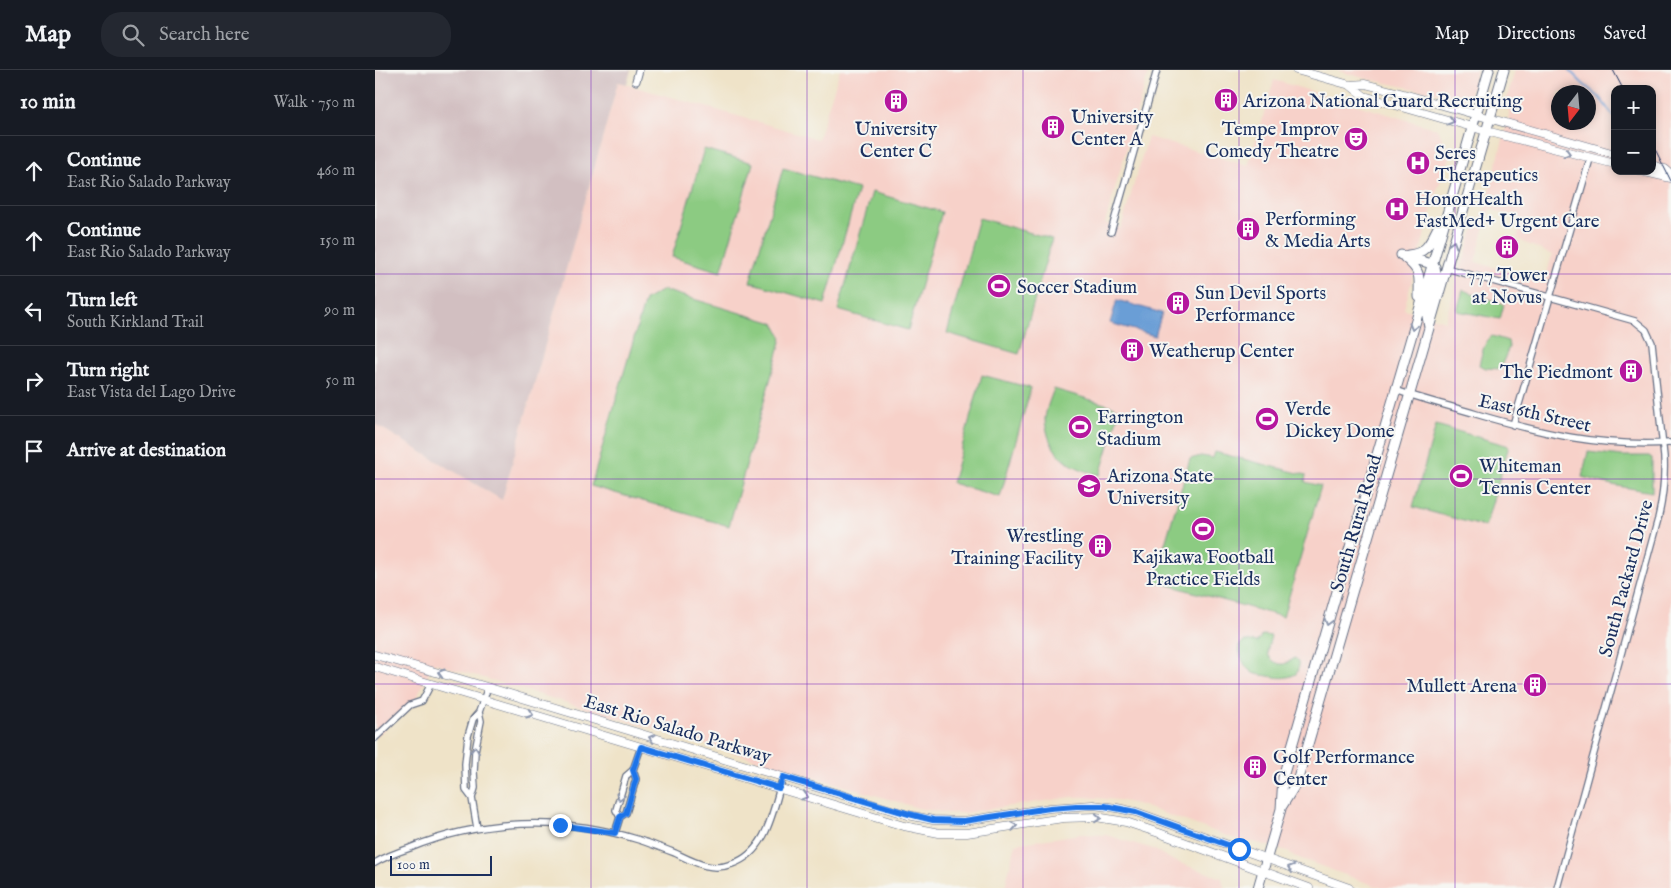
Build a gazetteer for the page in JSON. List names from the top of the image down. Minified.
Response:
{"streets":{"main road":["South Rural Road","East Rio Salado Parkway"],"street":["East 6th Street","South Packard Drive"]},"crossings":[["East 6th Street","South Rural Road"],["East 6th Street","South Packard Drive"],["South Rural Road","South Packard Drive"],["South Rural Road","East Rio Salado Parkway"]],"places":{"building":["Arizona National Guard Recruiting","University Center C","University Center A","Performing & Media Arts","777 Tower at Novus","Sun Devil Sports Performance","Weatherup Center","The Piedmont","Wrestling Training Facility","Mullett Arena","Golf Performance Center"],"theatre":["Tempe Improv Comedy Theatre"],"hospital":["Seres Therapeutics","HonorHealth FastMed+ Urgent Care"],"sports":["Soccer Stadium","Verde Dickey Dome","Farrington Stadium","Whiteman Tennis Center","Kajikawa Football Practice Fields"],"school or university":["Arizona State University"]},"scale_bar":"100 m","north":"bottom","page":{"header":"Map","search":"Search here","nav":["Map","Directions","Saved"],"heading":["10 min","Walk · 750 m"],"map_buttons":["+","−"],"list":[["Continue","East Rio Salado Parkway","460 m"],["Continue","East Rio Salado Parkway","150 m"],["Turn left","South Kirkland Trail","90 m"],["Turn right","East Vista del Lago Drive","50 m"],"Arrive at destination"],"scale":"100 m"}}
